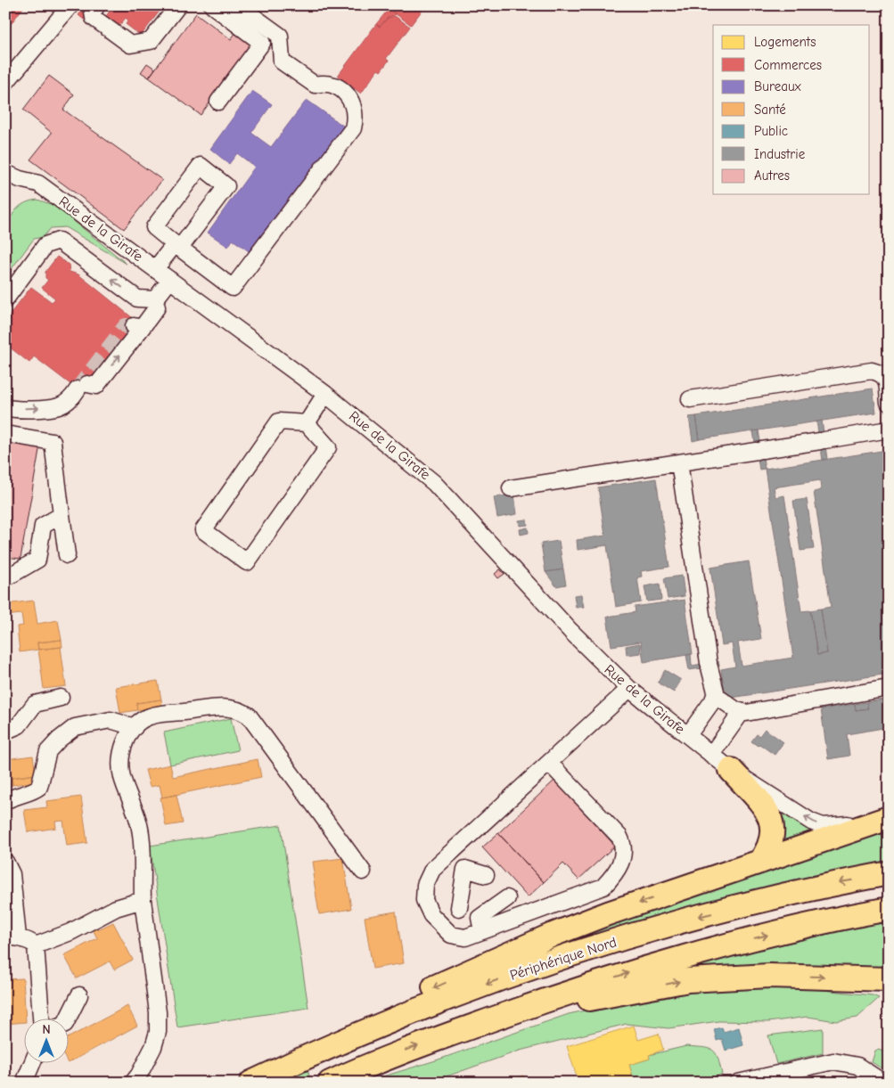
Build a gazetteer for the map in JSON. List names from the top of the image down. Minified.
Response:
{"streets":{"highway":["Périphérique Nord"],"street":["Rue de la Girafe"]},"legend":["Logements","Commerces","Bureaux","Santé","Public","Industrie","Autres"],"north":"top"}
